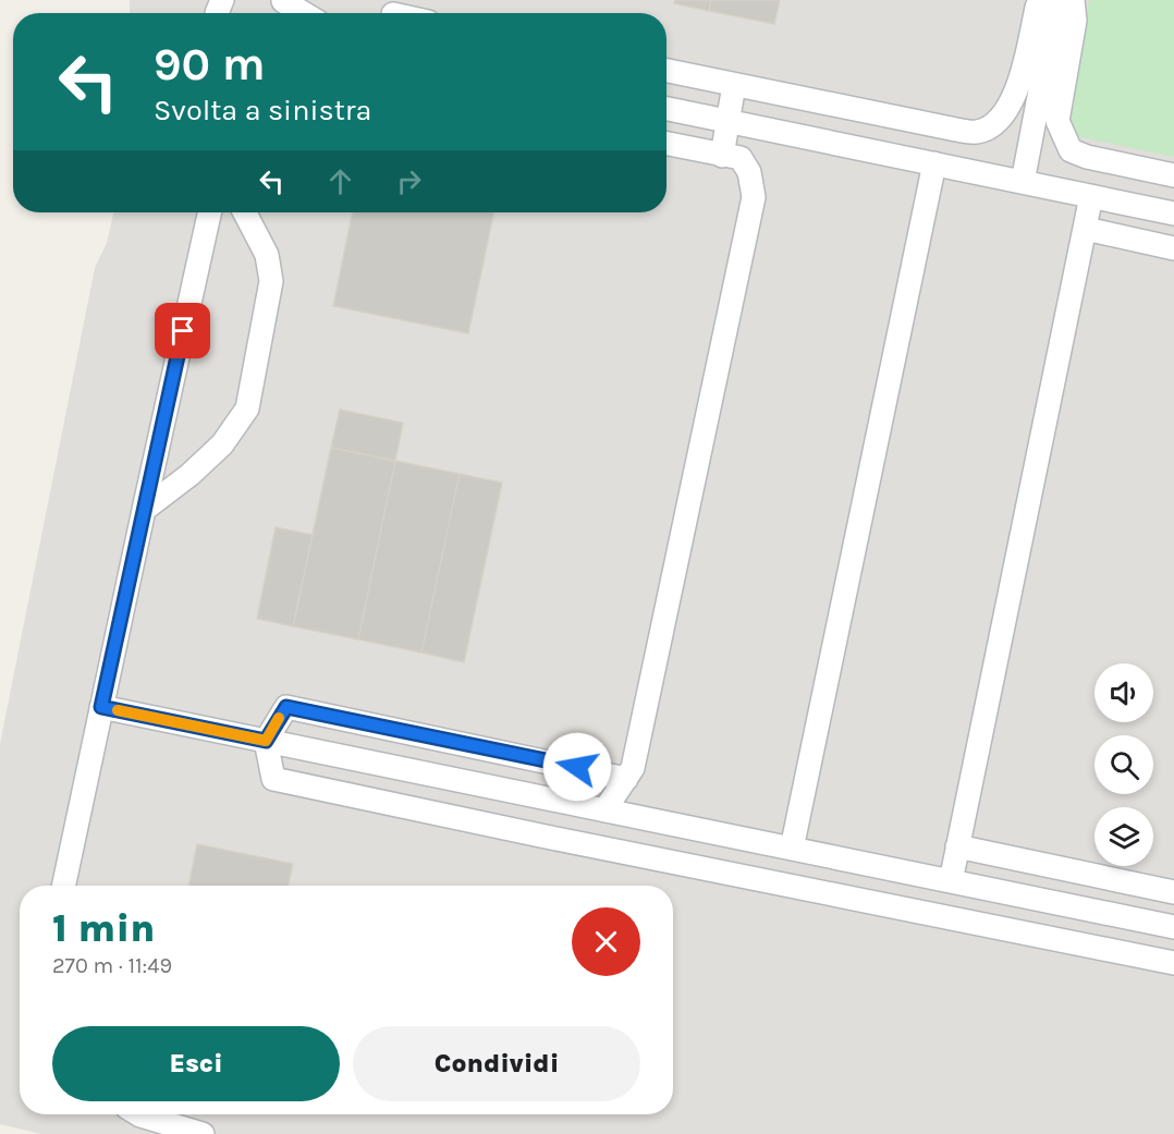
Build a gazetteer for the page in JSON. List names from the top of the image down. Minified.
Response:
{"page":{"turn":["90 m","Svolta a sinistra"],"heading":["1 min","270 m · 11:49"],"buttons":["Esci","Condividi"]}}
